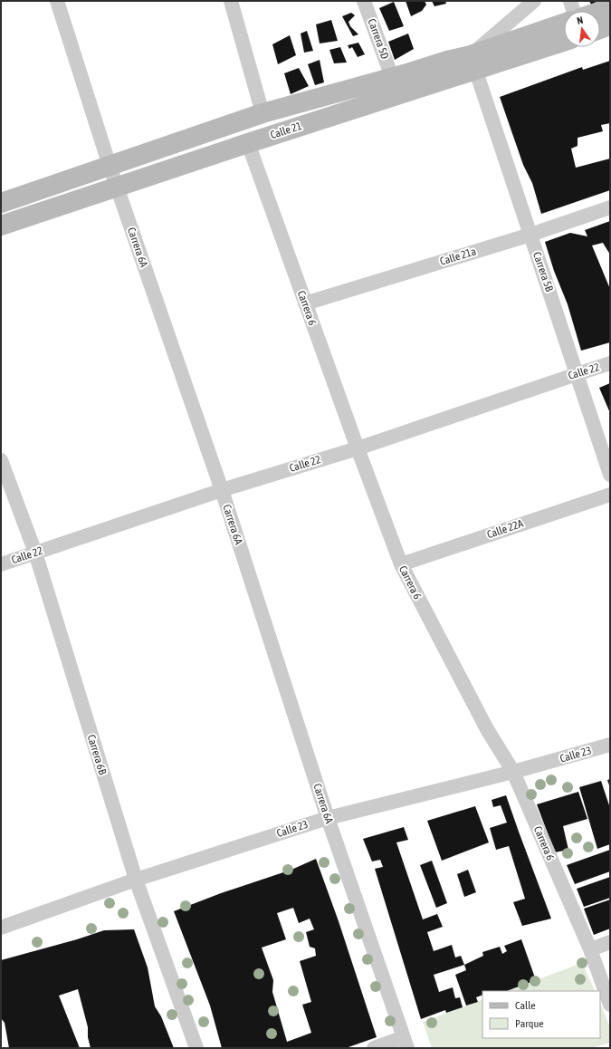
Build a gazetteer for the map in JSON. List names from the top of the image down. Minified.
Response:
{"streets":{"main road":["Calle 21"],"street":["Carrera 5D","Carrera 6A","Calle 21a","Carrera 5B","Carrera 6","Calle 22","Calle 22A","Carrera 6B","Calle 23"]},"crossings":[["Carrera 5D","Calle 21"],["Calle 21","Carrera 6A"],["Calle 21","Carrera 5B"],["Calle 21","Carrera 6"],["Carrera 6A","Calle 22"],["Carrera 6A","Calle 23"],["Calle 21a","Carrera 5B"],["Calle 21a","Carrera 6"],["Carrera 5B","Calle 22"],["Carrera 6","Calle 22"],["Carrera 6","Calle 22A"],["Carrera 6","Calle 23"],["Calle 22","Carrera 6B"],["Carrera 6B","Calle 23"]],"legend":["Calle","Parque"],"north":"top"}
